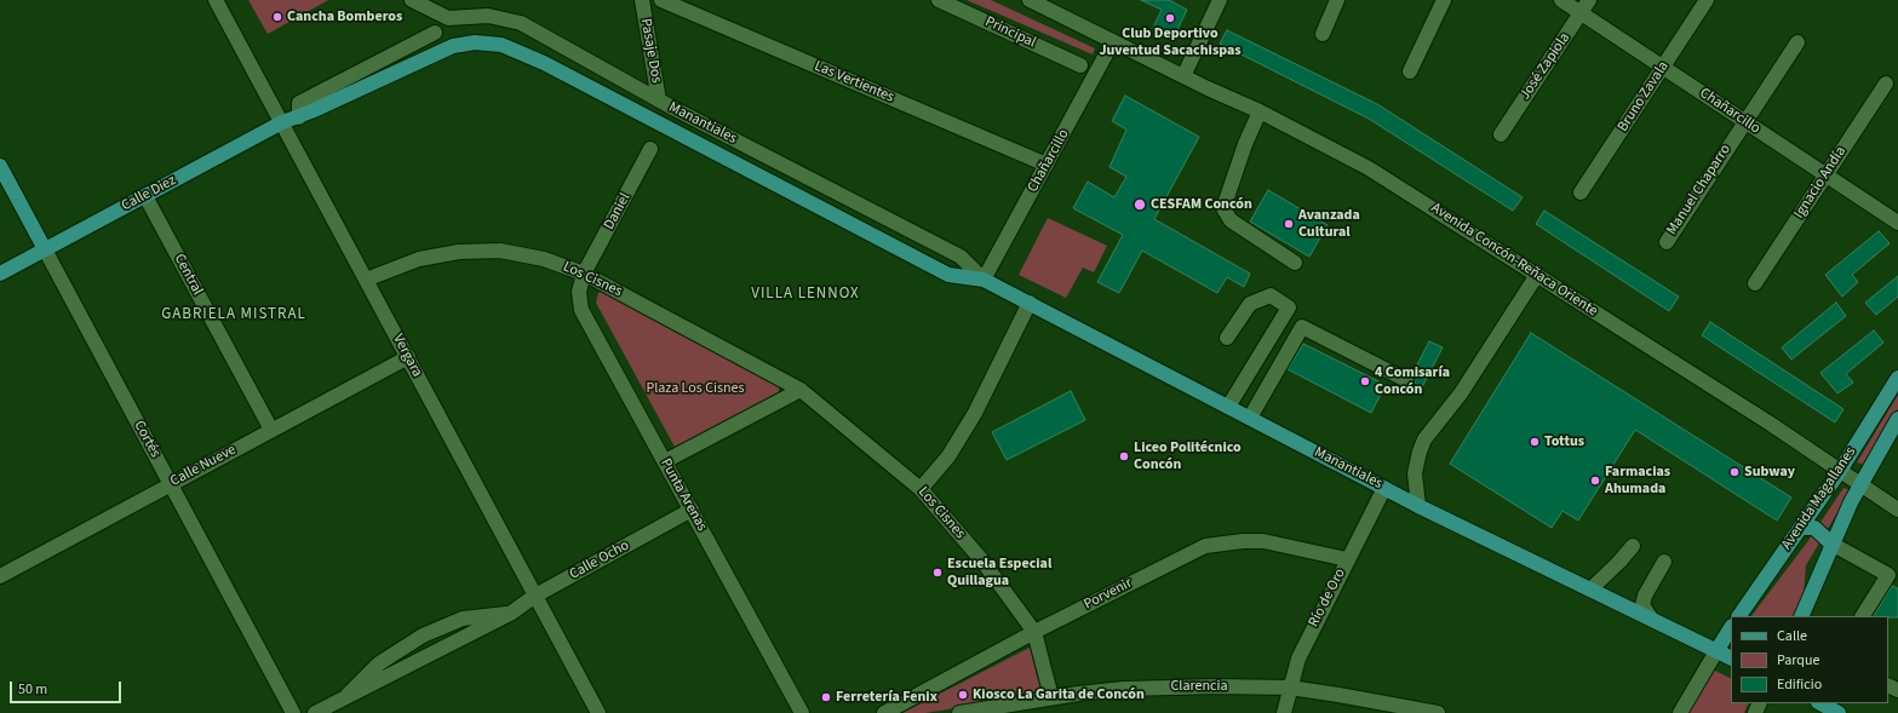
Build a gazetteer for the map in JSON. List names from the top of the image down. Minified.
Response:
{"streets":{"main road":["Manantiales","Calle Diez","Cortés","Avenida Magallanes"],"street":["Principal","Pasaje Dos","José Zapiola","Las Vertientes","Bruno Zavala","Chañarcillo","Ignacio Andía","Manuel Chaparro","Daniel","Avenida Concón-Reñaca Oriente","Central","Los Cisnes","Vergara","Calle Nueve","Punta Arenas","Calle Ocho","Porvenir","Río de Oro","Clarencia"]},"crossings":[["Pasaje Dos","Manantiales"],["José Zapiola","Chañarcillo"],["Las Vertientes","Chañarcillo"],["Bruno Zavala","Chañarcillo"],["Chañarcillo","Manantiales"],["Chañarcillo","Ignacio Andía"],["Chañarcillo","Manuel Chaparro"],["Chañarcillo","Avenida Concón-Reñaca Oriente"],["Manantiales","Calle Diez"],["Manantiales","Río de Oro"],["Calle Diez","Central"],["Calle Diez","Vergara"],["Calle Diez","Cortés"],["Daniel","Los Cisnes"],["Daniel","Punta Arenas"],["Avenida Concón-Reñaca Oriente","Avenida Magallanes"],["Central","Calle Nueve"],["Los Cisnes","Vergara"],["Los Cisnes","Punta Arenas"],["Los Cisnes","Porvenir"],["Los Cisnes","Clarencia"],["Vergara","Calle Nueve"],["Vergara","Calle Ocho"],["Cortés","Calle Nueve"],["Punta Arenas","Calle Ocho"],["Porvenir","Río de Oro"],["Río de Oro","Clarencia"]],"districts":["VILLA LENNOX","GABRIELA MISTRAL"],"parks":["Plaza Los Cisnes"],"places":["Cancha Bomberos","Club Deportivo Juventud Sacachispas","CESFAM Concón","Avanzada Cultural","4 Comisaría Concón","Tottus","Liceo Politécnico Concón","Subway","Farmacias Ahumada","Escuela Especial Quillagua","Kiosco La Garita de Concón","Ferretería Fenix"],"legend":["Calle","Parque","Edificio"],"scale_bar":"50 m"}
